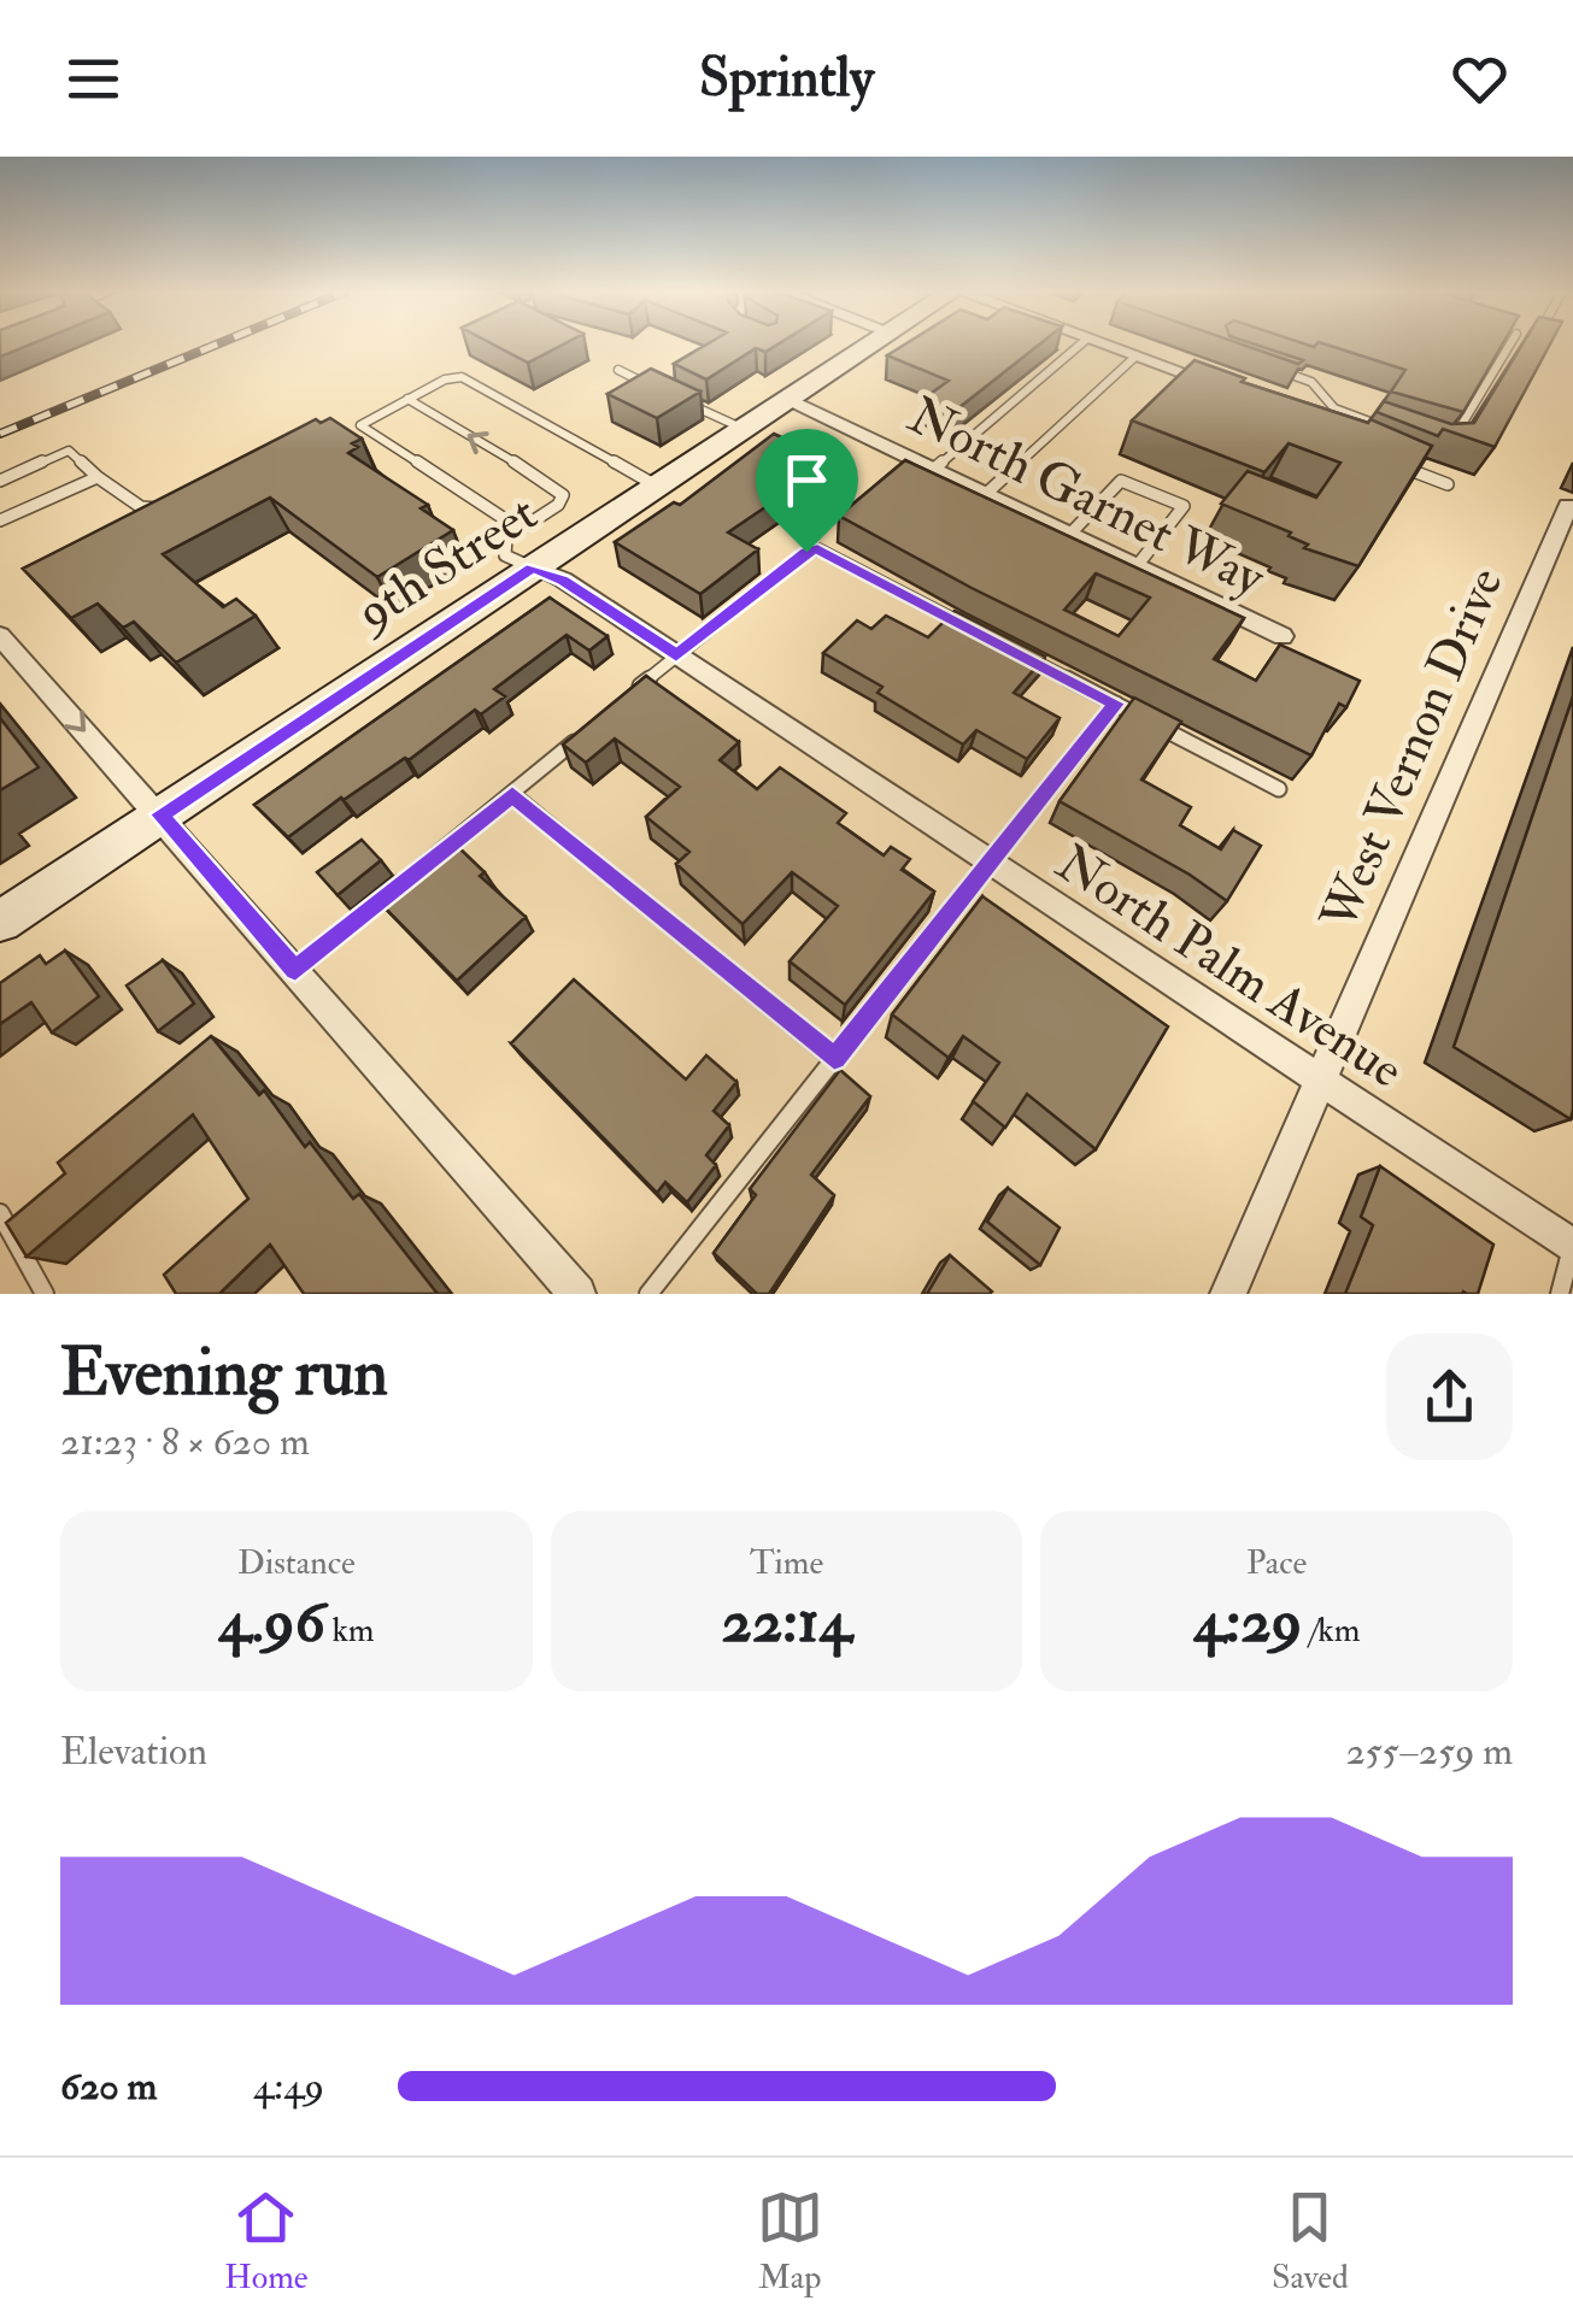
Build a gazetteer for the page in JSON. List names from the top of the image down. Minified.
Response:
{"streets":{"street":["North Garnet Way","9th Street","West Vernon Drive","North Palm Avenue"]},"crossings":[["North Garnet Way","9th Street"],["9th Street","North Palm Avenue"],["West Vernon Drive","North Palm Avenue"]],"page":{"header":"Sprintly","heading":["Evening run","21:23 · 8 × 620 m"],"stats":[["Distance","4.96 km"],["Time","22:14"],["Pace","4:29 /km"]],"chart":["Elevation","255–259 m"],"list":[{"name":"620 m","note":"4:49"}],"tabs":["Home","Map","Saved"]}}
